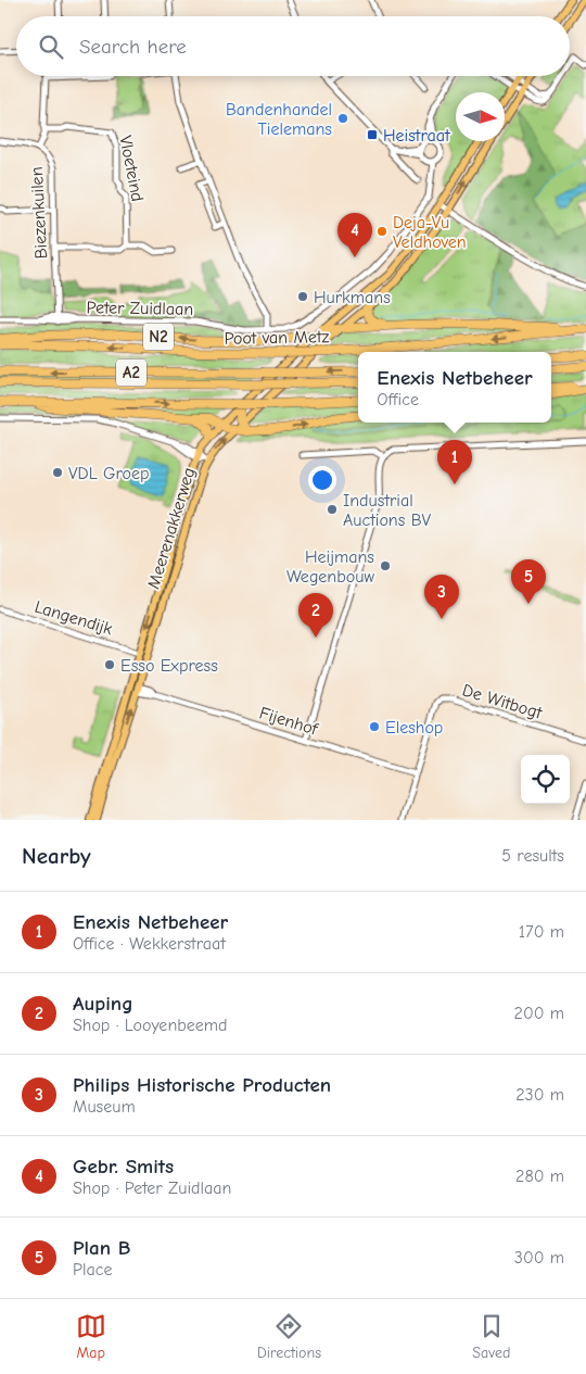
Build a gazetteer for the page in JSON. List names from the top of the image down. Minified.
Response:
{"streets":{"highway":["N2","Poot van Metz","A2"],"main road":["Meerenakkerweg"],"street":["Vloeteind","Biezenkuilen","Peter Zuidlaan","Langendijk","De Witbogt","Fijenhof"]},"crossings":[["Biezenkuilen","Peter Zuidlaan"],["N2","Poot van Metz"],["N2","Meerenakkerweg"],["Meerenakkerweg","Langendijk"],["Meerenakkerweg","Fijenhof"],["De Witbogt","Fijenhof"]],"places":{"other":["Bandenhandel Tielemans","Deja-Vu Veldhoven","Hurkmans","VDL Groep","Industrial Auctions BV","Heijmans Wegenbouw","Esso Express","Eleshop"],"transit":["Heistraat"]},"north":"right","page":{"search":"Search here","pins":["4","1","5","3","2"],"popup":["Enexis Netbeheer","Office"],"heading":["Nearby","5 results"],"list":[{"mark":"1","name":"Enexis Netbeheer","note":"Office · Wekkerstraat","value":"170 m"},{"mark":"2","name":"Auping","note":"Shop · Looyenbeemd","value":"200 m"},{"mark":"3","name":"Philips Historische Producten","note":"Museum","value":"230 m"},{"mark":"4","name":"Gebr. Smits","note":"Shop · Peter Zuidlaan","value":"280 m"},{"mark":"5","name":"Plan B","note":"Place","value":"300 m"}],"nav":["Map","Directions","Saved"]}}
